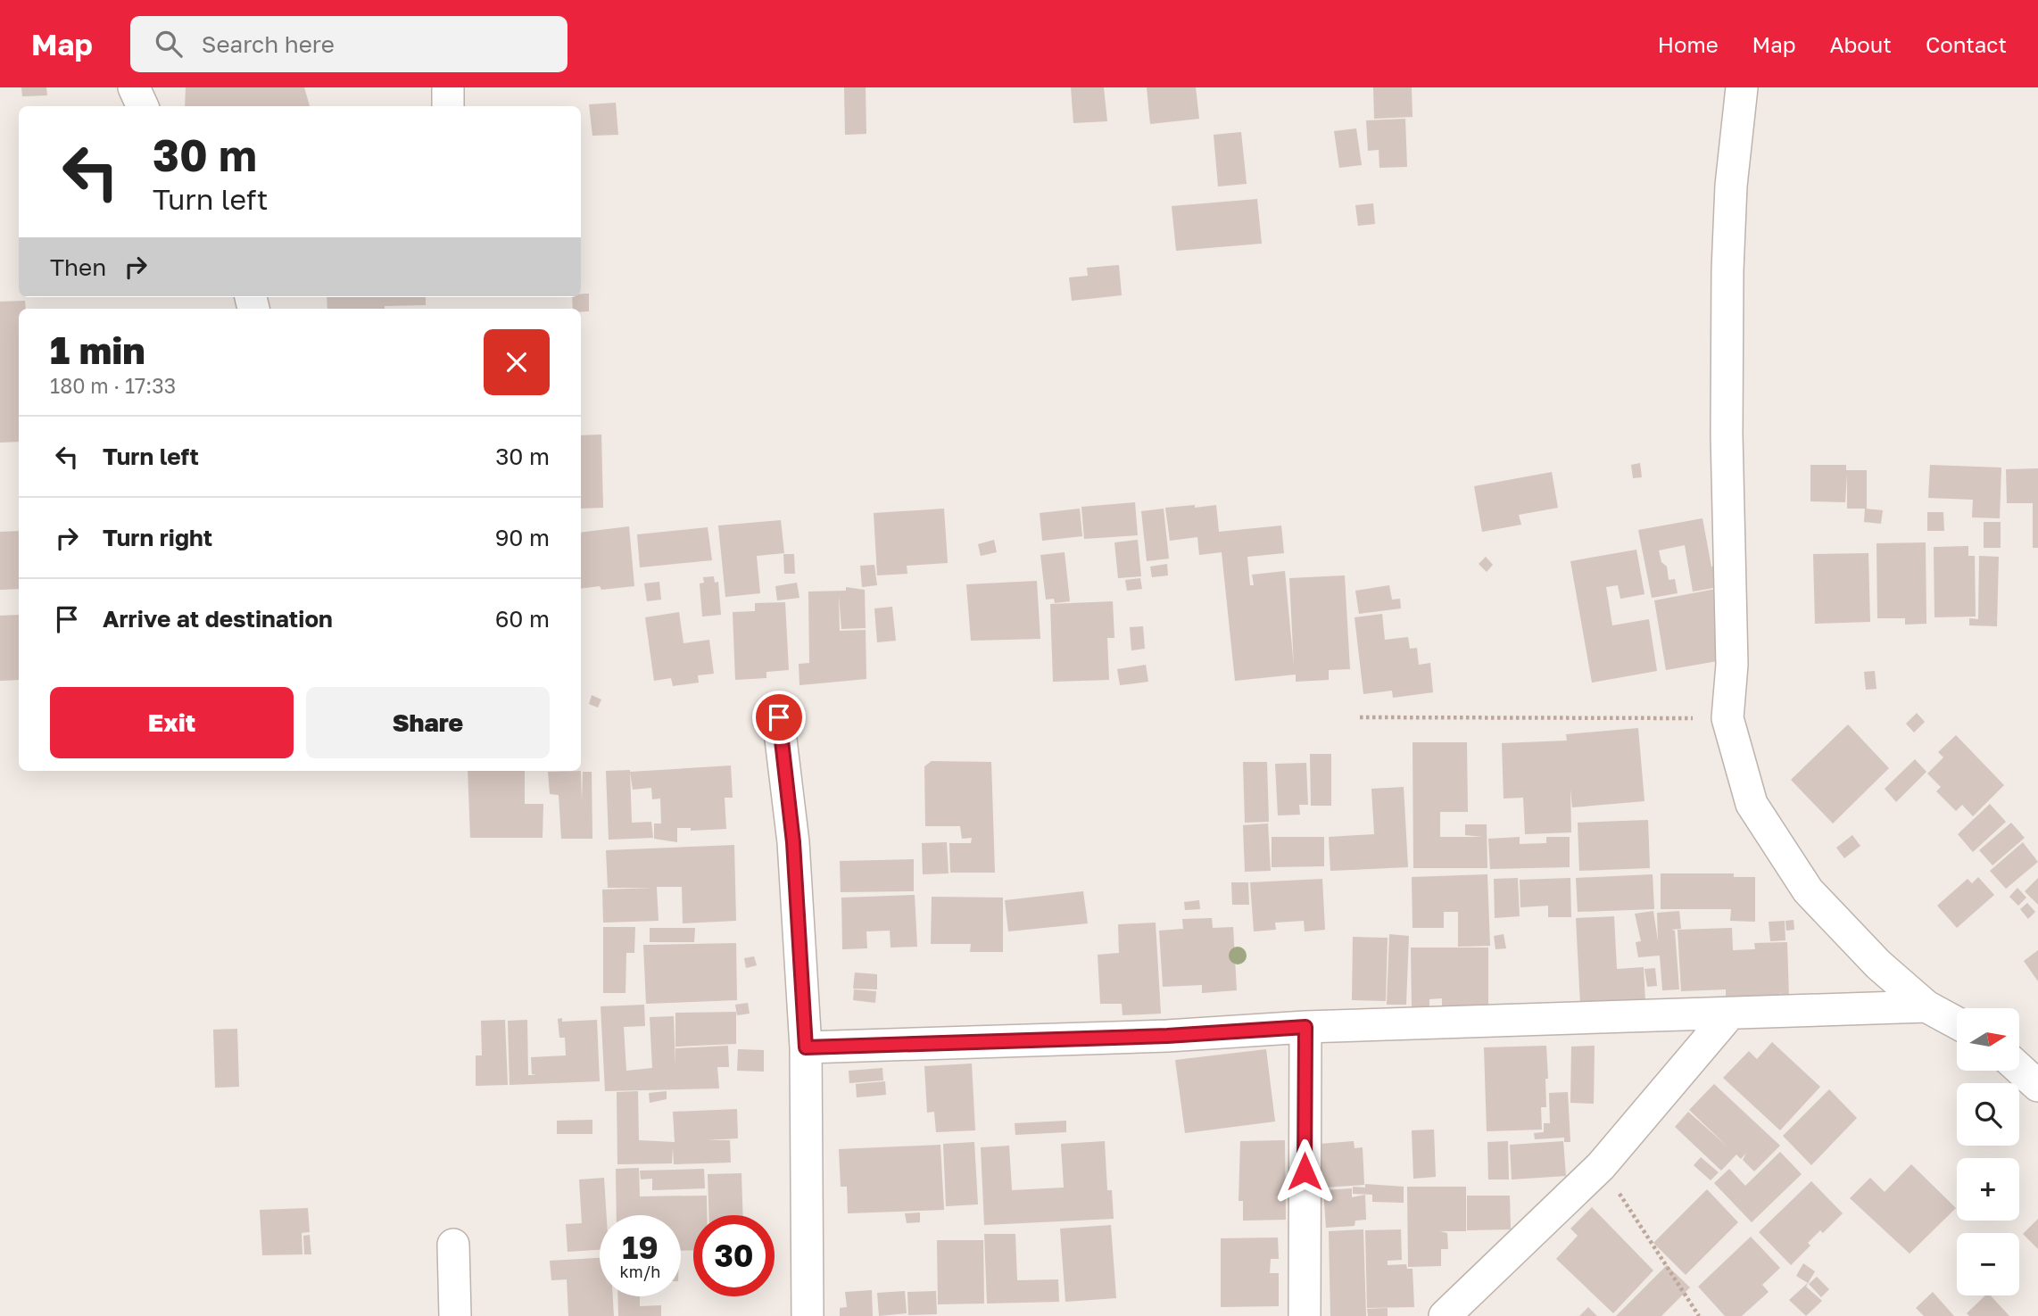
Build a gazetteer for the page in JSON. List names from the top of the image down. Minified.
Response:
{"north":"right","page":{"header":"Map","search":"Search here","nav":["Home","Map","About","Contact"],"turn":["30 m","Turn left"],"then":"Then","heading":["1 min","180 m · 17:33"],"list":[{"name":"Turn left","value":"30 m"},{"name":"Turn right","value":"90 m"},{"name":"Arrive at destination","value":"60 m"}],"buttons":["Exit","Share"],"map_buttons":["+","−"],"speed":"19 km/h","limit":"30"}}
